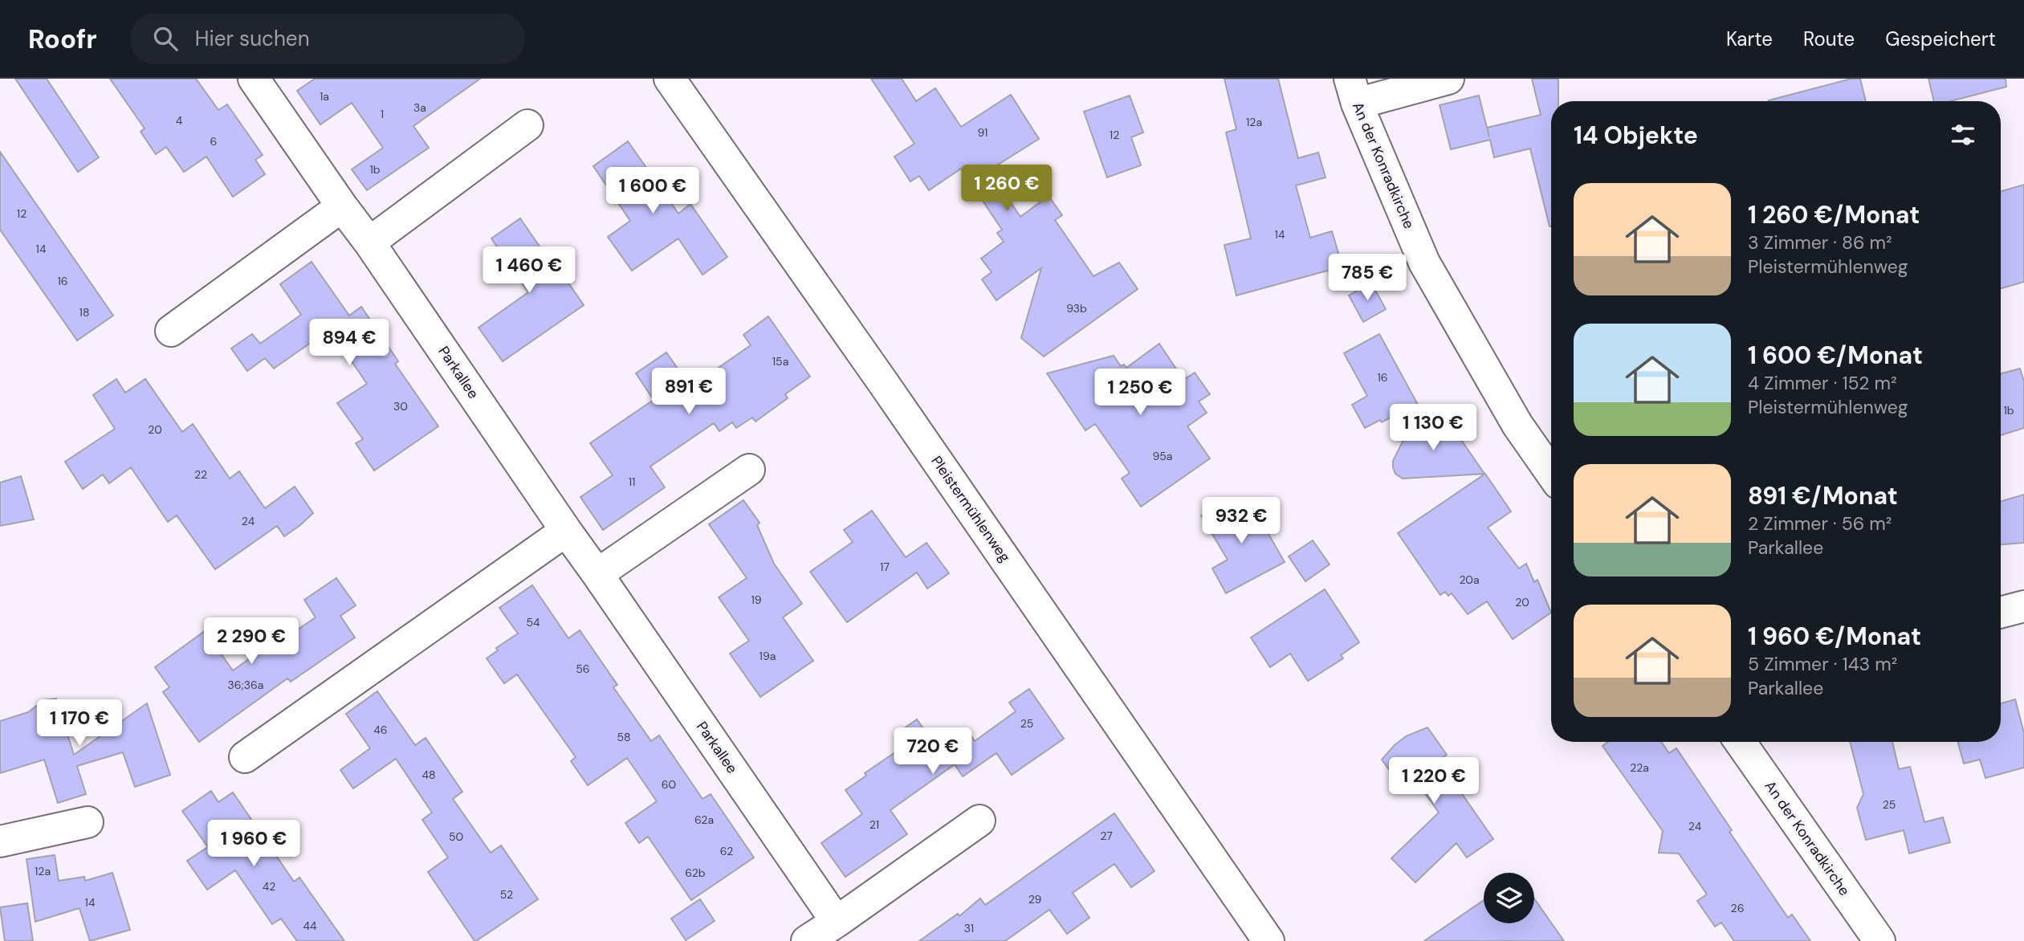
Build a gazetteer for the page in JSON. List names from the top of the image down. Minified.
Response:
{"streets":{"street":["An der Konradkirche","Parkallee","Pleistermühlenweg"]},"house_numbers":["1a","3a","1","4","12a","91","12","6","1b","12","14","14","16","93b","18","15a","16","30","1b","20","95a","22","11","24","17","20a","19","20","54","19a","56","36;36a","25","46","58","22a","48","60","25","62a","21","24","27","50","62","12a","62b","42","52","29","14","26","44","31"],"page":{"header":"Roofr","search":"Hier suchen","nav":["Karte","Route","Gespeichert"],"heading":"14 Objekte","price":["1 260 €","1 600 €","1 460 €","785 €","894 €","891 €","1 250 €","1 130 €","932 €","2 290 €","1 170 €","720 €","1 220 €","1 960 €"],"list":[{"name":"1 260 €/Monat","note":"3 Zimmer · 86 m² · Pleistermühlenweg"},{"name":"1 600 €/Monat","note":"4 Zimmer · 152 m² · Pleistermühlenweg"},{"name":"891 €/Monat","note":"2 Zimmer · 56 m² · Parkallee"},{"name":"1 960 €/Monat","note":"5 Zimmer · 143 m² · Parkallee"}]}}
